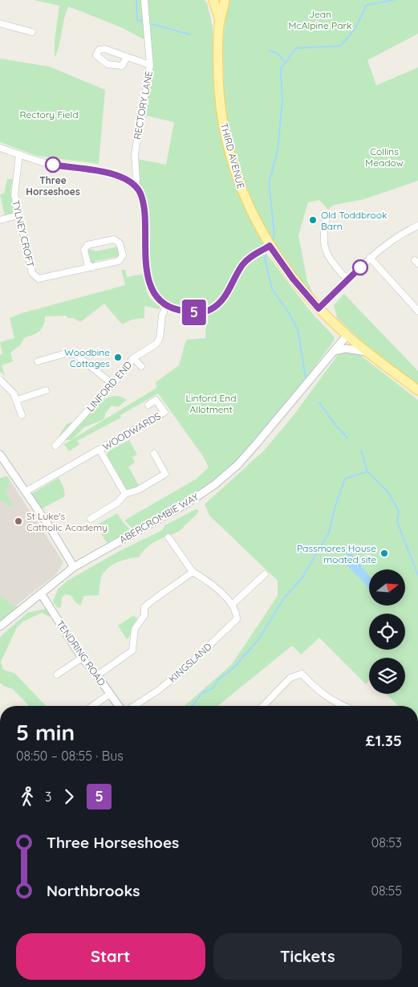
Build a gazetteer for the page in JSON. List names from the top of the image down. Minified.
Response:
{"streets":{"main road":["THIRD AVENUE"],"street":["RECTORY LANE","TYLNEY CROFT","LINFORD END","WOODWARDS","ABERCROMBIE WAY","TENDRING ROAD","KINGSLAND"]},"crossings":[["THIRD AVENUE","ABERCROMBIE WAY"],["ABERCROMBIE WAY","TENDRING ROAD"]],"parks":["Jean McAlpine Park","Rectory Field","Collins Meadow","Linford End Allotment"],"places":["Three Horseshoes","Old Toddbrook Barn","Woodbine Cottages","St Luke's Catholic Academy","Passmores House moated site"],"lines":["bus line 5"],"north":"right","page":{"on_map":"5","heading":["5 min","08:50 – 08:55 · Bus","£1.35"],"legs":["3","5"],"list":[{"name":"Three Horseshoes","value":"08:53"},{"name":"Northbrooks","value":"08:55"}],"buttons":["Start","Tickets"]}}
